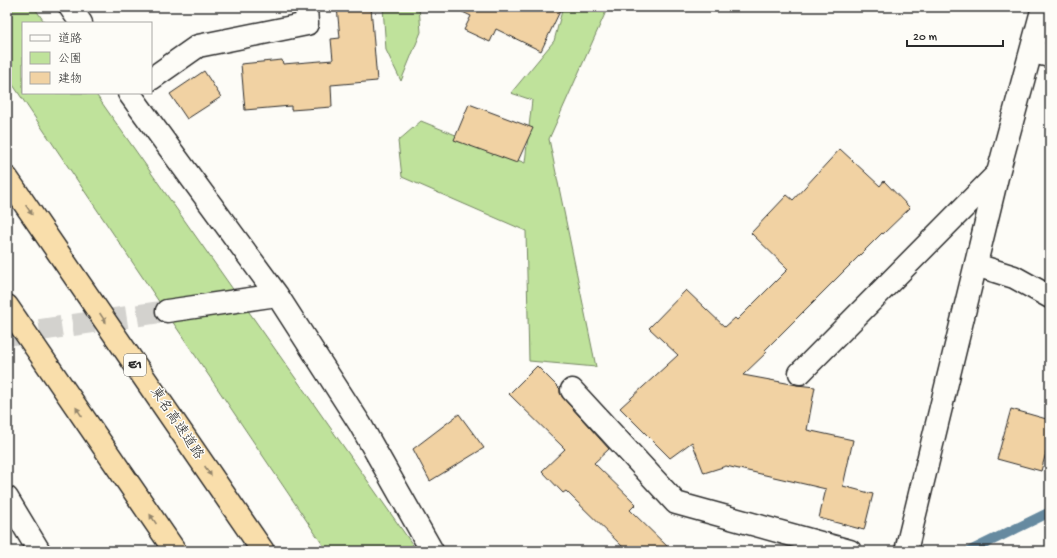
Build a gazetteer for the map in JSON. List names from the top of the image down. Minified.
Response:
{"streets":{"highway":["E1","東名高速道路"]},"legend":["道路","公園","建物"],"scale_bar":"20 m"}
